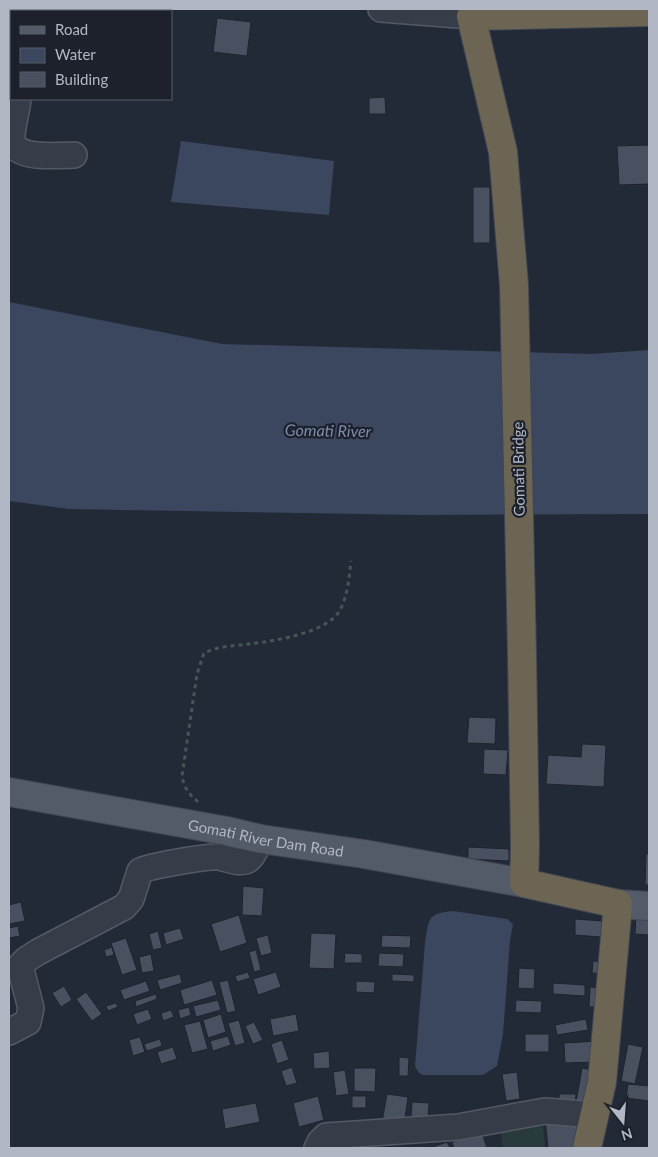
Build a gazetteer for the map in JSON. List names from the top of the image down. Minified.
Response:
{"streets":{"highway":["Gomati Bridge"],"main road":["Gomati River Dam Road"]},"crossings":[["Gomati Bridge","Gomati River Dam Road"]],"water":["Gomati River"],"legend":["Road","Water","Building"],"north":"bottom"}
